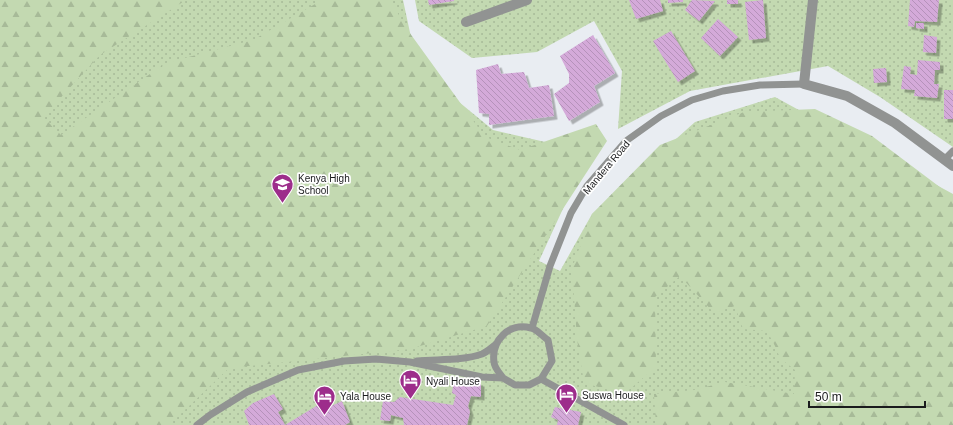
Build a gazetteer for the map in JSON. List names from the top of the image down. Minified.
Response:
{"streets":{"street":["Mandera Road"]},"places":{"school or university":["Kenya High School"],"hotel":["Nyali House","Suswa House","Yala House"]},"scale_bar":"50 m"}
